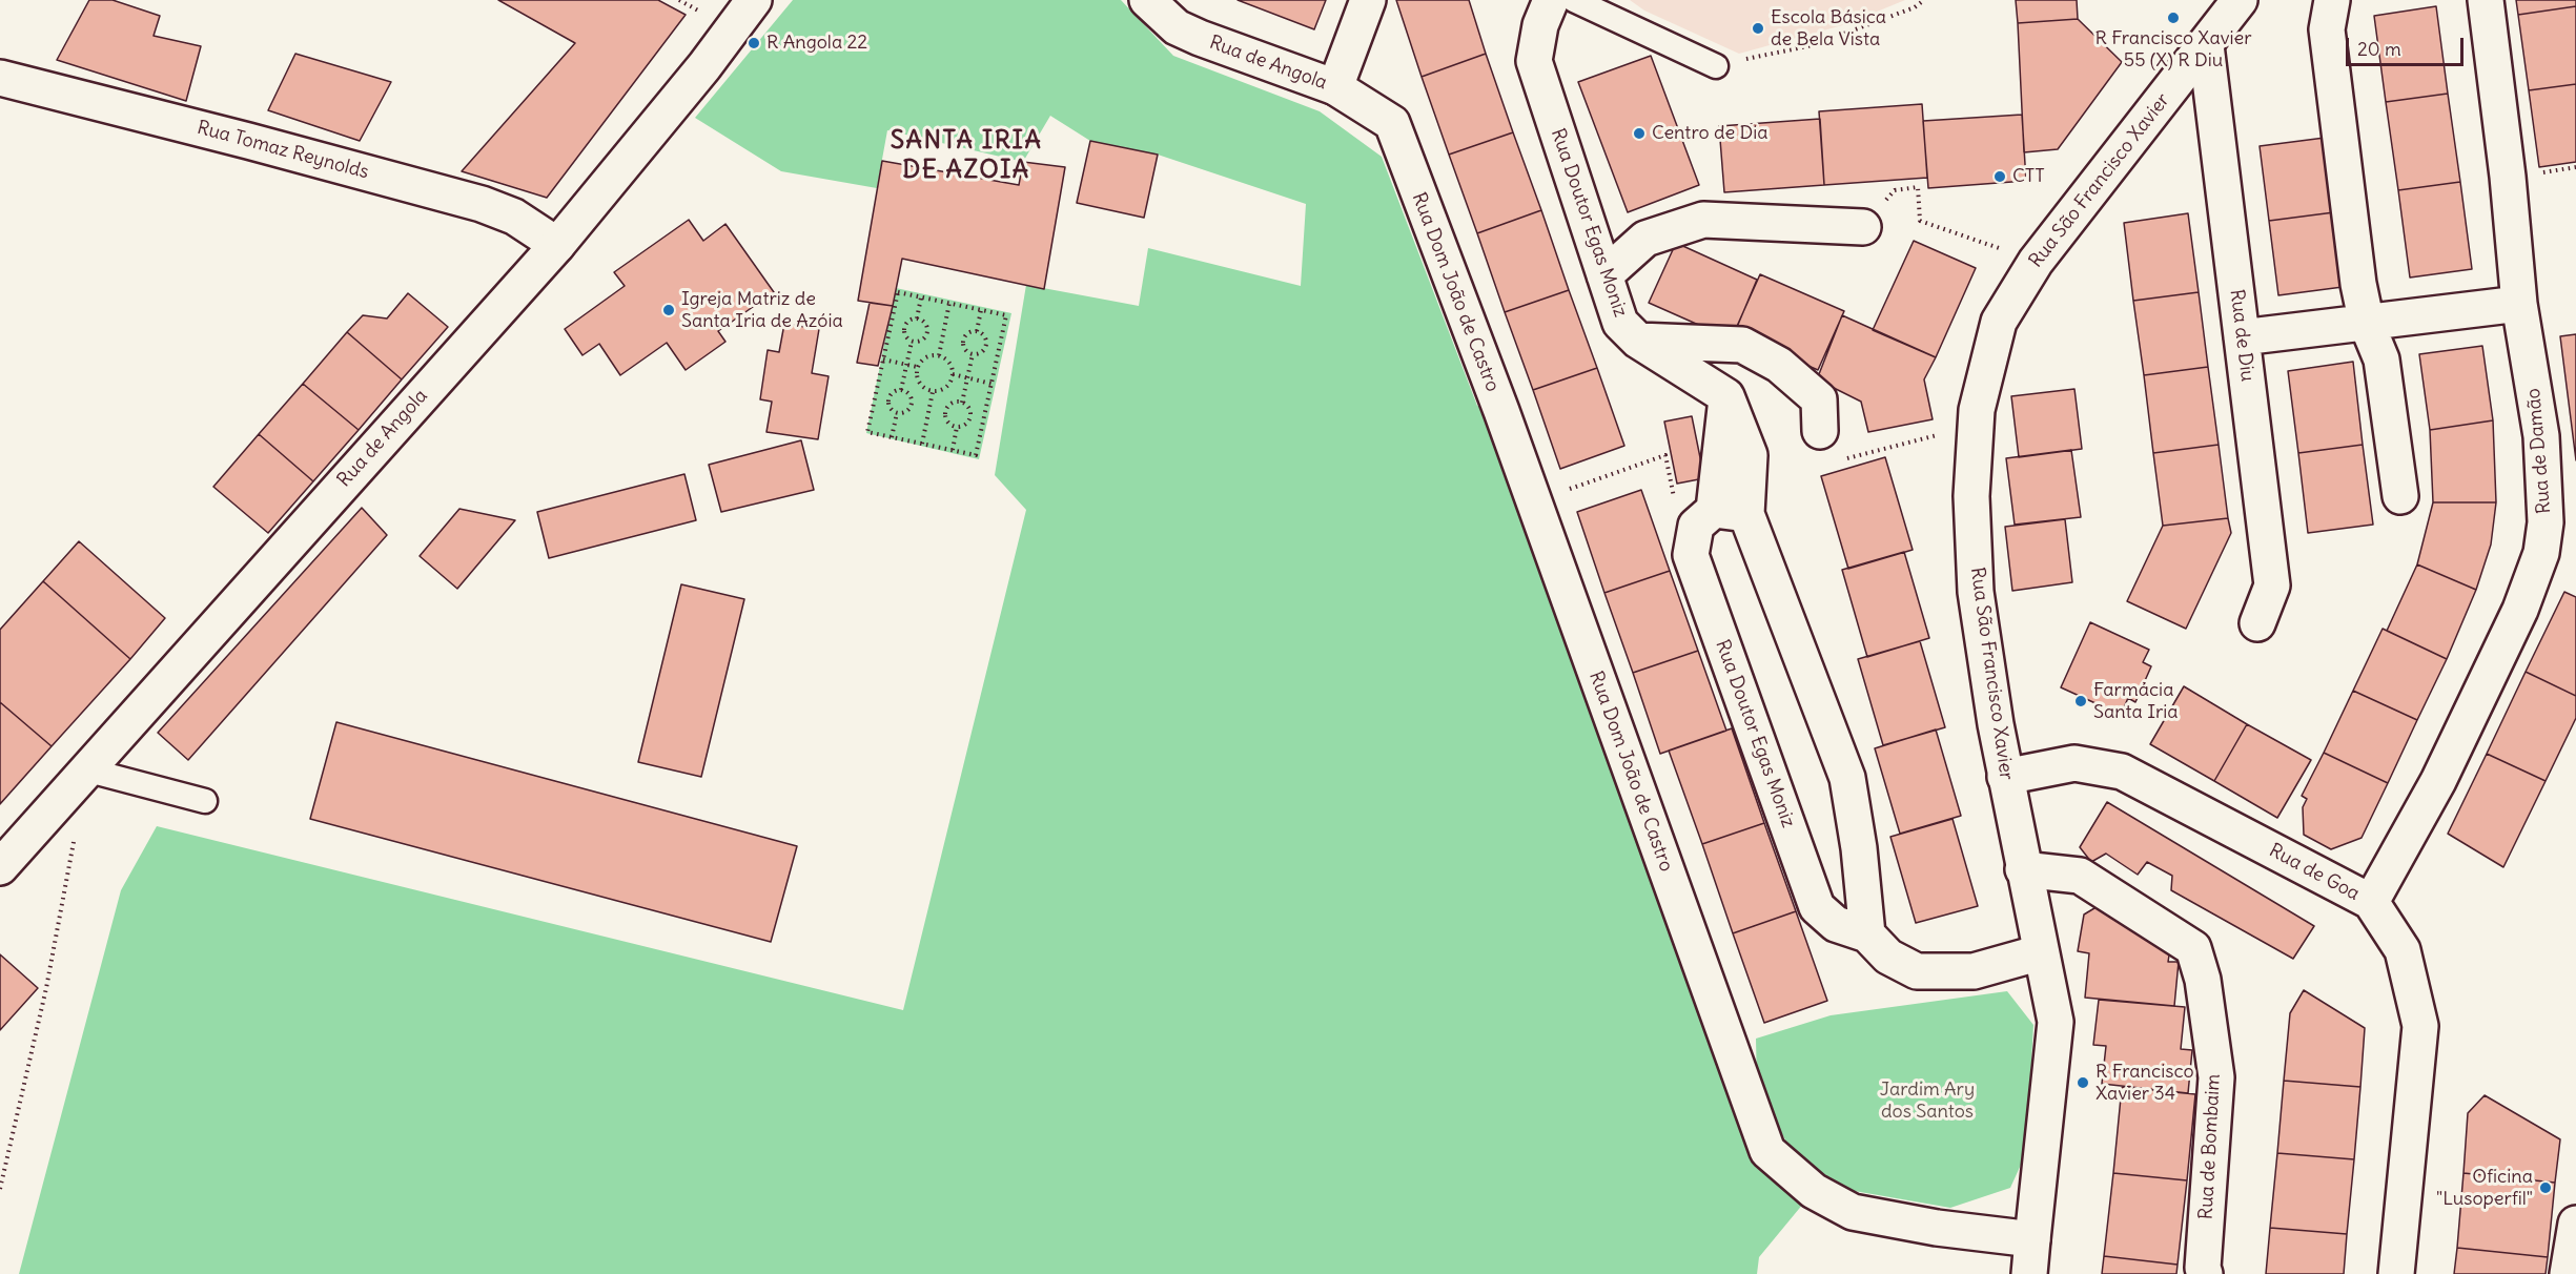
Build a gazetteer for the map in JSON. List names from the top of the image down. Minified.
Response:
{"streets":{"street":["Rua de Angola","Rua Tomaz Reynolds","Rua São Francisco Xavier","Rua Doutor Egas Moniz","Rua Dom João de Castro","Rua de Diu","Rua de Damão","Rua de Goa","Rua de Bombaim"]},"crossings":[["Rua de Angola","Rua Tomaz Reynolds"],["Rua de Angola","Rua Dom João de Castro"],["Rua São Francisco Xavier","Rua Doutor Egas Moniz"],["Rua São Francisco Xavier","Rua Dom João de Castro"],["Rua São Francisco Xavier","Rua de Diu"],["Rua São Francisco Xavier","Rua de Goa"],["Rua São Francisco Xavier","Rua de Bombaim"],["Rua de Damão","Rua de Goa"]],"districts":["SANTA IRIA DE AZOIA"],"parks":["Jardim Ary dos Santos"],"places":["R Francisco Xavier 55 (X) R Diu","Escola Básica de Bela Vista","R Angola 22","Centro de Dia","CTT","Igreja Matriz de Santa Iria de Azóia","Farmácia Santa Iria","R Francisco Xavier 34","Oficina \"Lusoperfil\""],"scale_bar":"20 m"}
